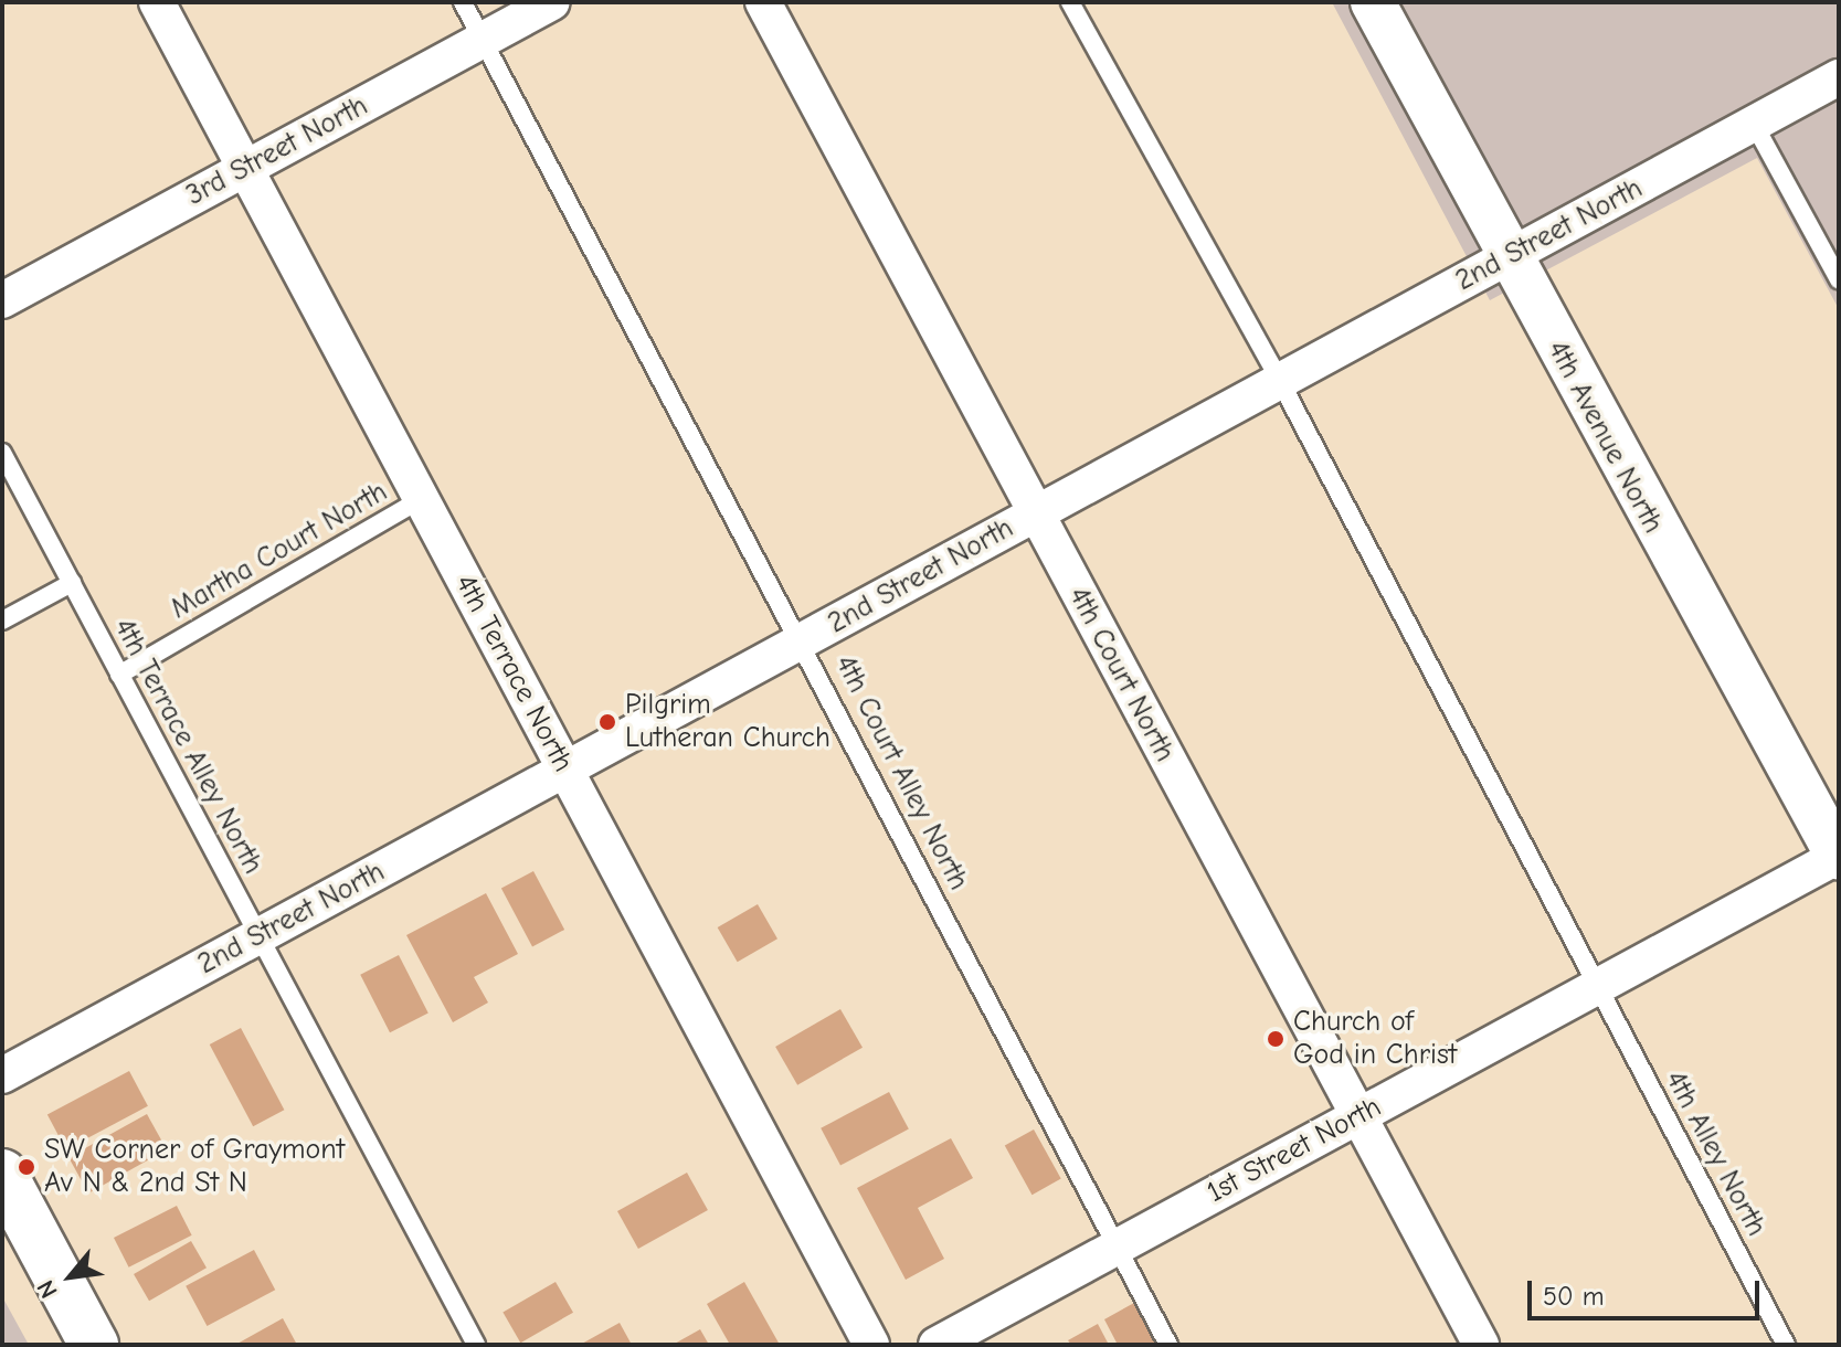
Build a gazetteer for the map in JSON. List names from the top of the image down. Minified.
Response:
{"streets":{"street":["3rd Street North","2nd Street North","4th Avenue North","4th Terrace North","4th Court North","1st Street North"],"lane":["Martha Court North","4th Terrace Alley North","4th Court Alley North","4th Alley North"]},"crossings":[["3rd Street North","4th Terrace North"],["3rd Street North","4th Court Alley North"],["2nd Street North","4th Avenue North"],["2nd Street North","4th Terrace North"],["2nd Street North","4th Court North"],["2nd Street North","4th Terrace Alley North"],["2nd Street North","4th Court Alley North"],["2nd Street North","4th Alley North"],["4th Avenue North","1st Street North"],["Martha Court North","4th Terrace North"],["Martha Court North","4th Terrace Alley North"],["4th Court North","1st Street North"],["4th Court Alley North","1st Street North"],["1st Street North","4th Alley North"]],"places":["Pilgrim Lutheran Church","Church of God in Christ","SW Corner of Graymont Av N & 2nd St N"],"scale_bar":"50 m","north":"bottom left"}
